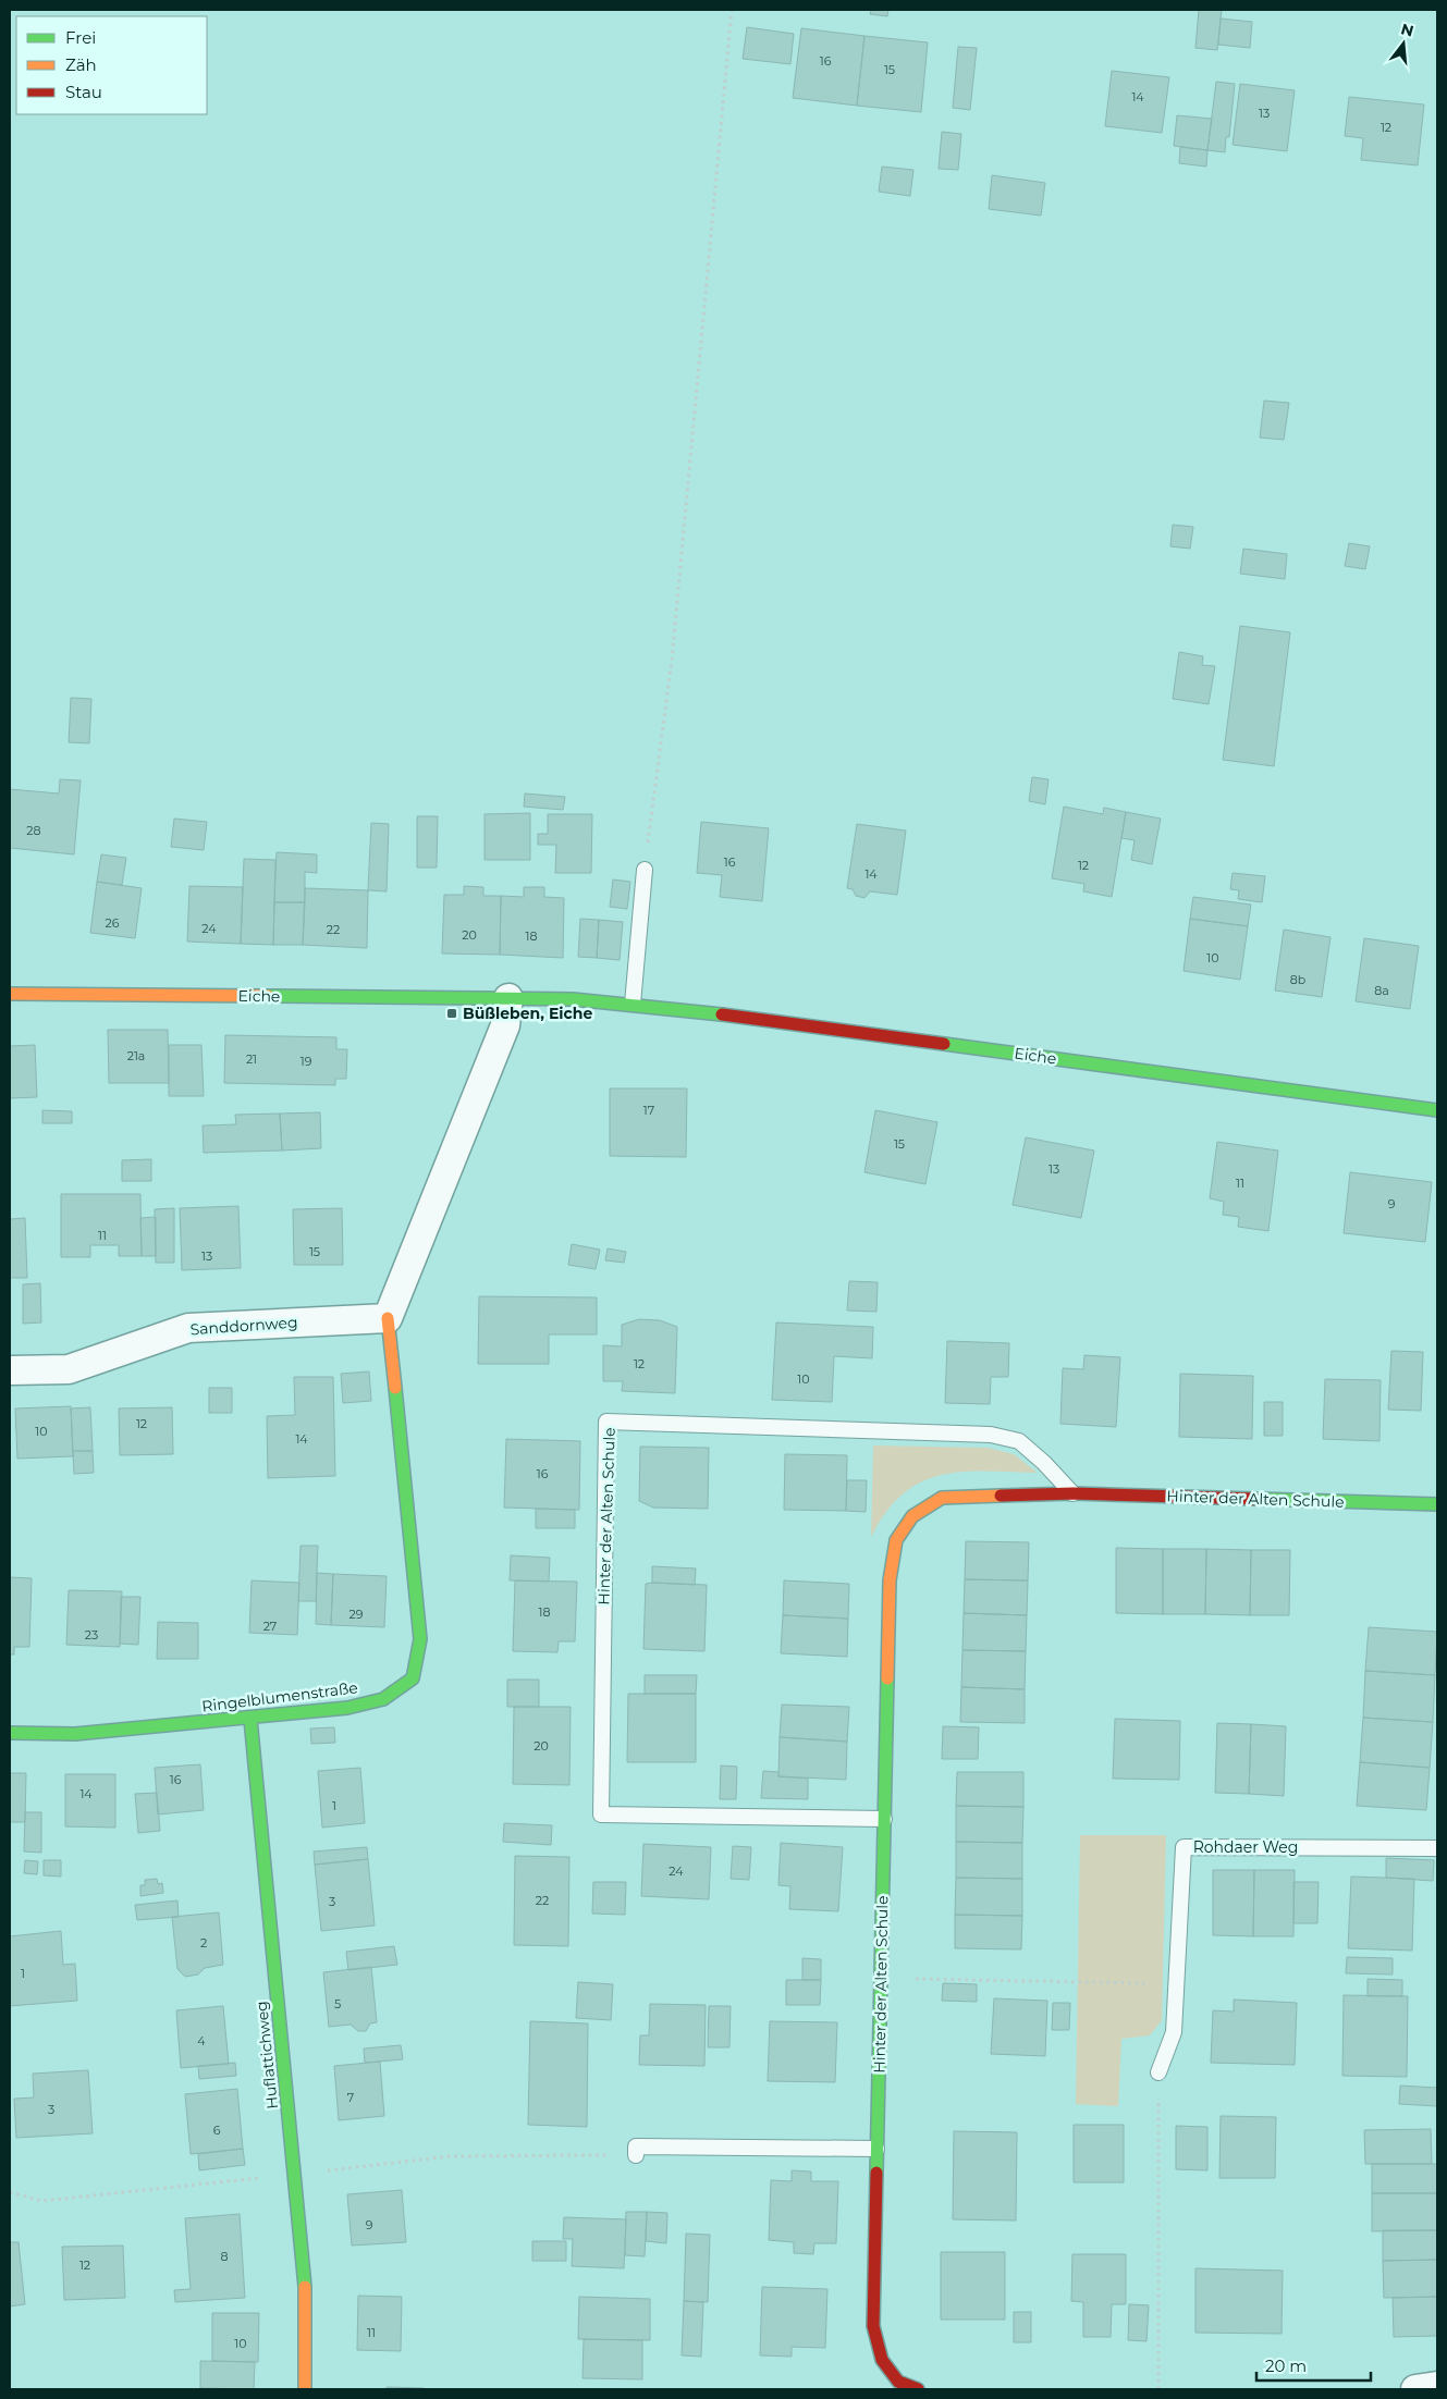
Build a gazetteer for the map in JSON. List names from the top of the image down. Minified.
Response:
{"streets":{"street":["Eiche","Sanddornweg","Hinter der Alten Schule","Ringelblumenstraße","Huflattichweg"],"lane":["Rohdaer Weg"]},"crossings":[["Sanddornweg","Ringelblumenstraße"],["Ringelblumenstraße","Huflattichweg"]],"places":{"transit":["Büßleben, Eiche"]},"house_numbers":["16","15","14","13","12","28","16","12","14","26","24","22","20","18","10","8b","8a","21a","21","19","17","15","13","11","9","11","15","13","12","10","12","10","14","16","18","29","27","23","20","16","14","1","24","22","3","2","1","5","4","7","3","6","9","8","12","11","10"],"legend":["Frei","Zäh","Stau"],"scale_bar":"20 m","north":"top"}
